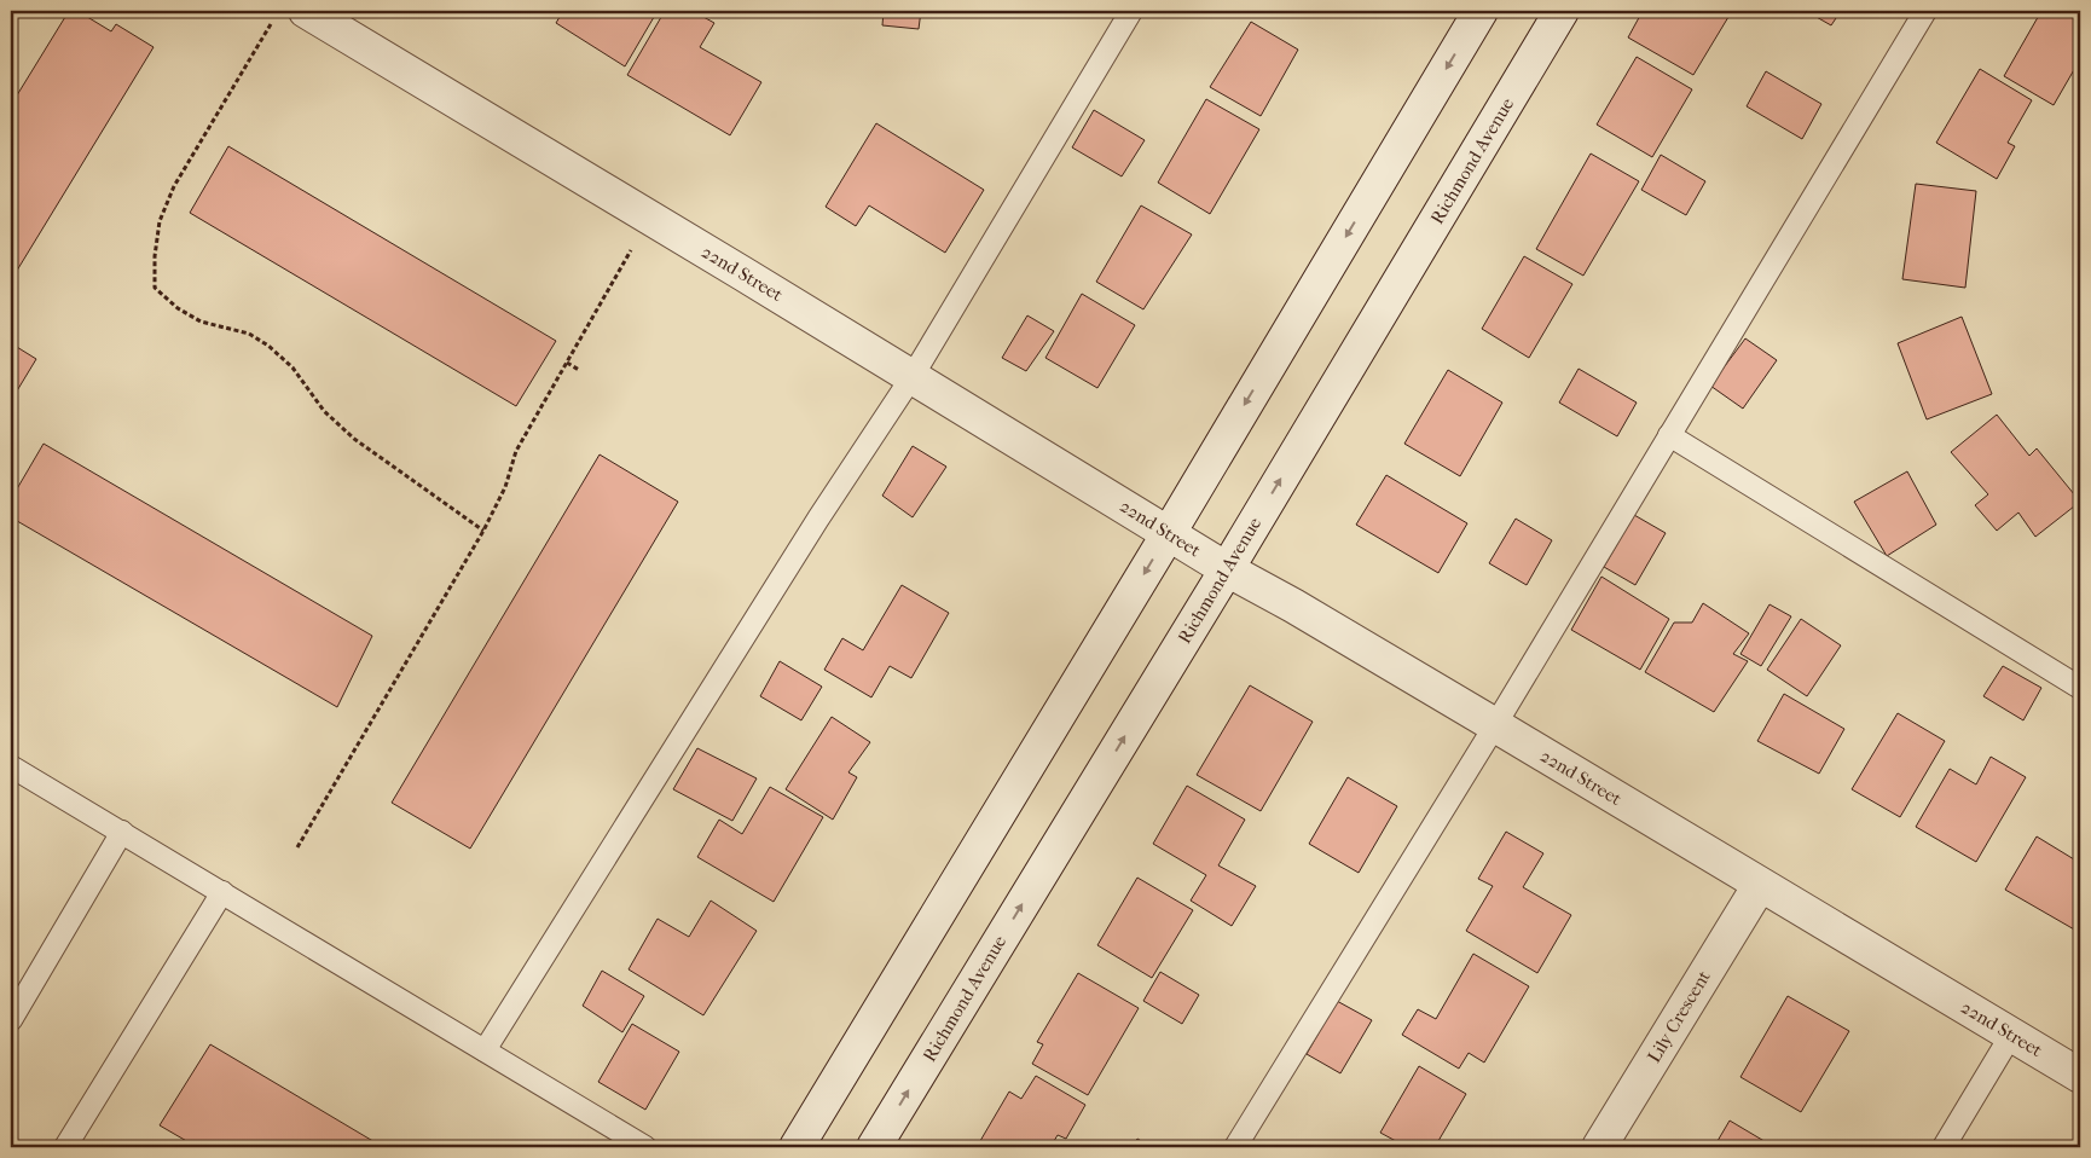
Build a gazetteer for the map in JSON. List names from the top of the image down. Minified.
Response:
{"streets":{"main road":["Richmond Avenue","22nd Street","Lily Crescent"]},"crossings":[["Richmond Avenue","22nd Street"],["22nd Street","Lily Crescent"]]}
